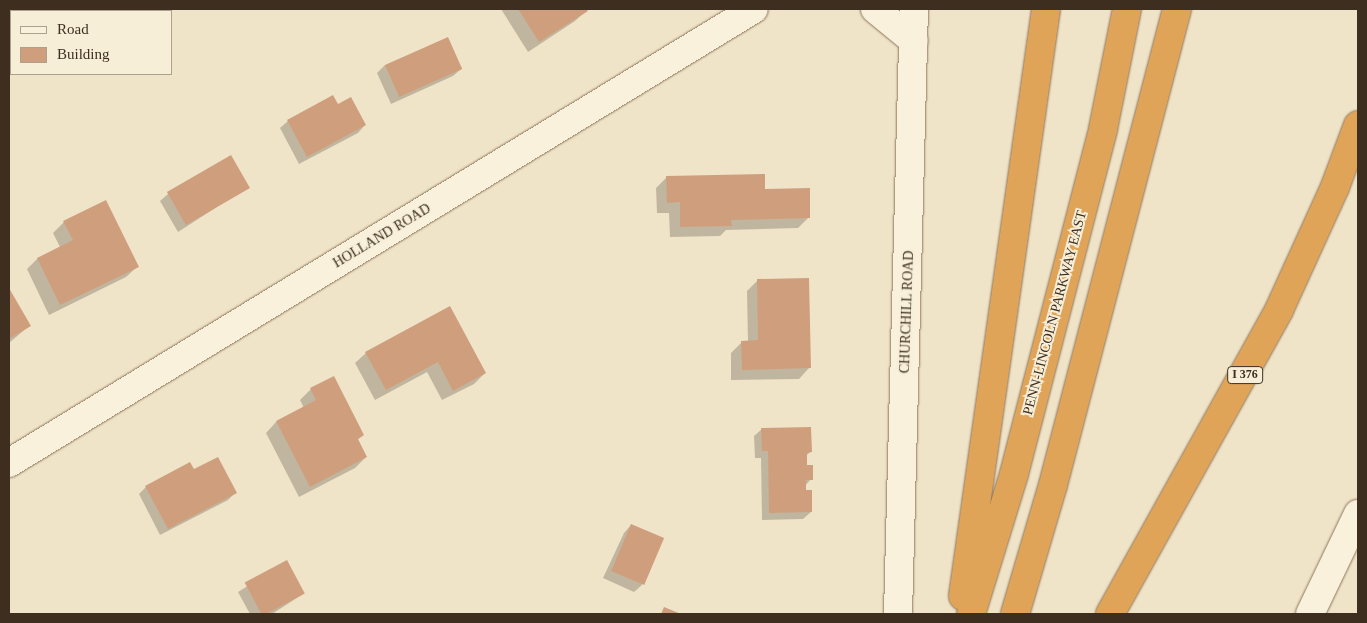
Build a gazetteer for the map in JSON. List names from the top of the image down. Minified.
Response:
{"streets":{"highway":["PENN-LINCOLN PARKWAY EAST","I 376"],"street":["HOLLAND ROAD","CHURCHILL ROAD"]},"legend":["Road","Building"]}
